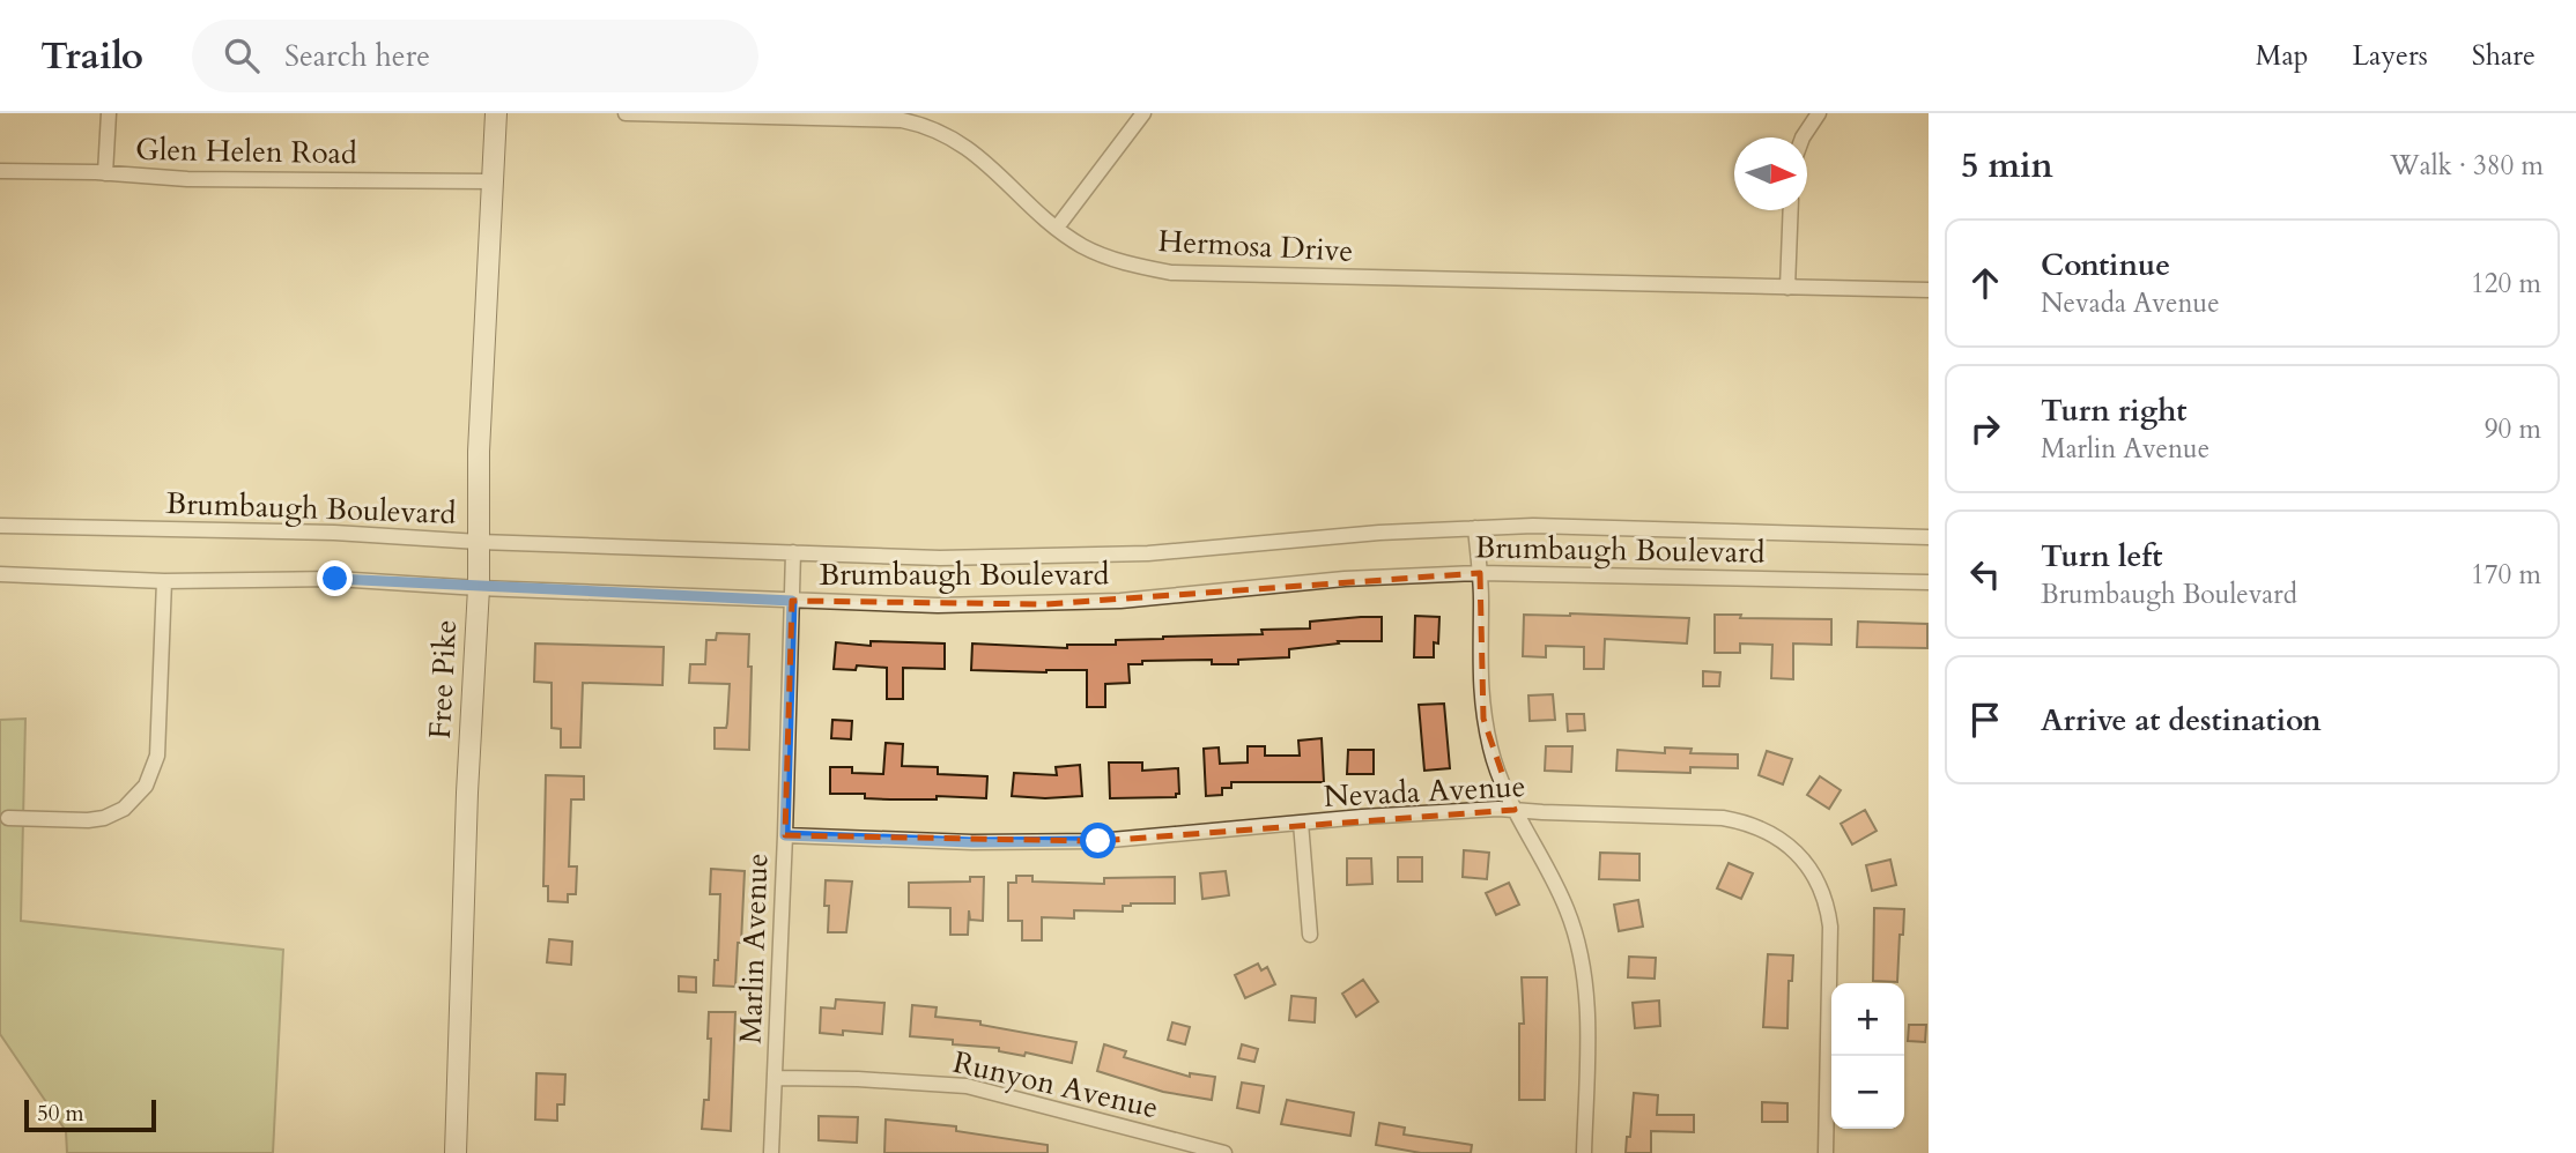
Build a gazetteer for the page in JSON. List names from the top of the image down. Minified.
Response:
{"streets":{"main road":["Free Pike"],"street":["Glen Helen Road","Hermosa Drive","Brumbaugh Boulevard","Nevada Avenue","Marlin Avenue","Runyon Avenue"]},"crossings":[["Glen Helen Road","Free Pike"],["Brumbaugh Boulevard","Free Pike"],["Brumbaugh Boulevard","Marlin Avenue"],["Nevada Avenue","Marlin Avenue"],["Marlin Avenue","Runyon Avenue"]],"scale_bar":"50 m","north":"right","page":{"header":"Trailo","search":"Search here","nav":["Map","Layers","Share"],"heading":["5 min","Walk · 380 m"],"list":[["Continue","Nevada Avenue","120 m"],["Turn right","Marlin Avenue","90 m"],["Turn left","Brumbaugh Boulevard","170 m"],"Arrive at destination"],"map_buttons":["+","−"],"scale":"50 m"}}
